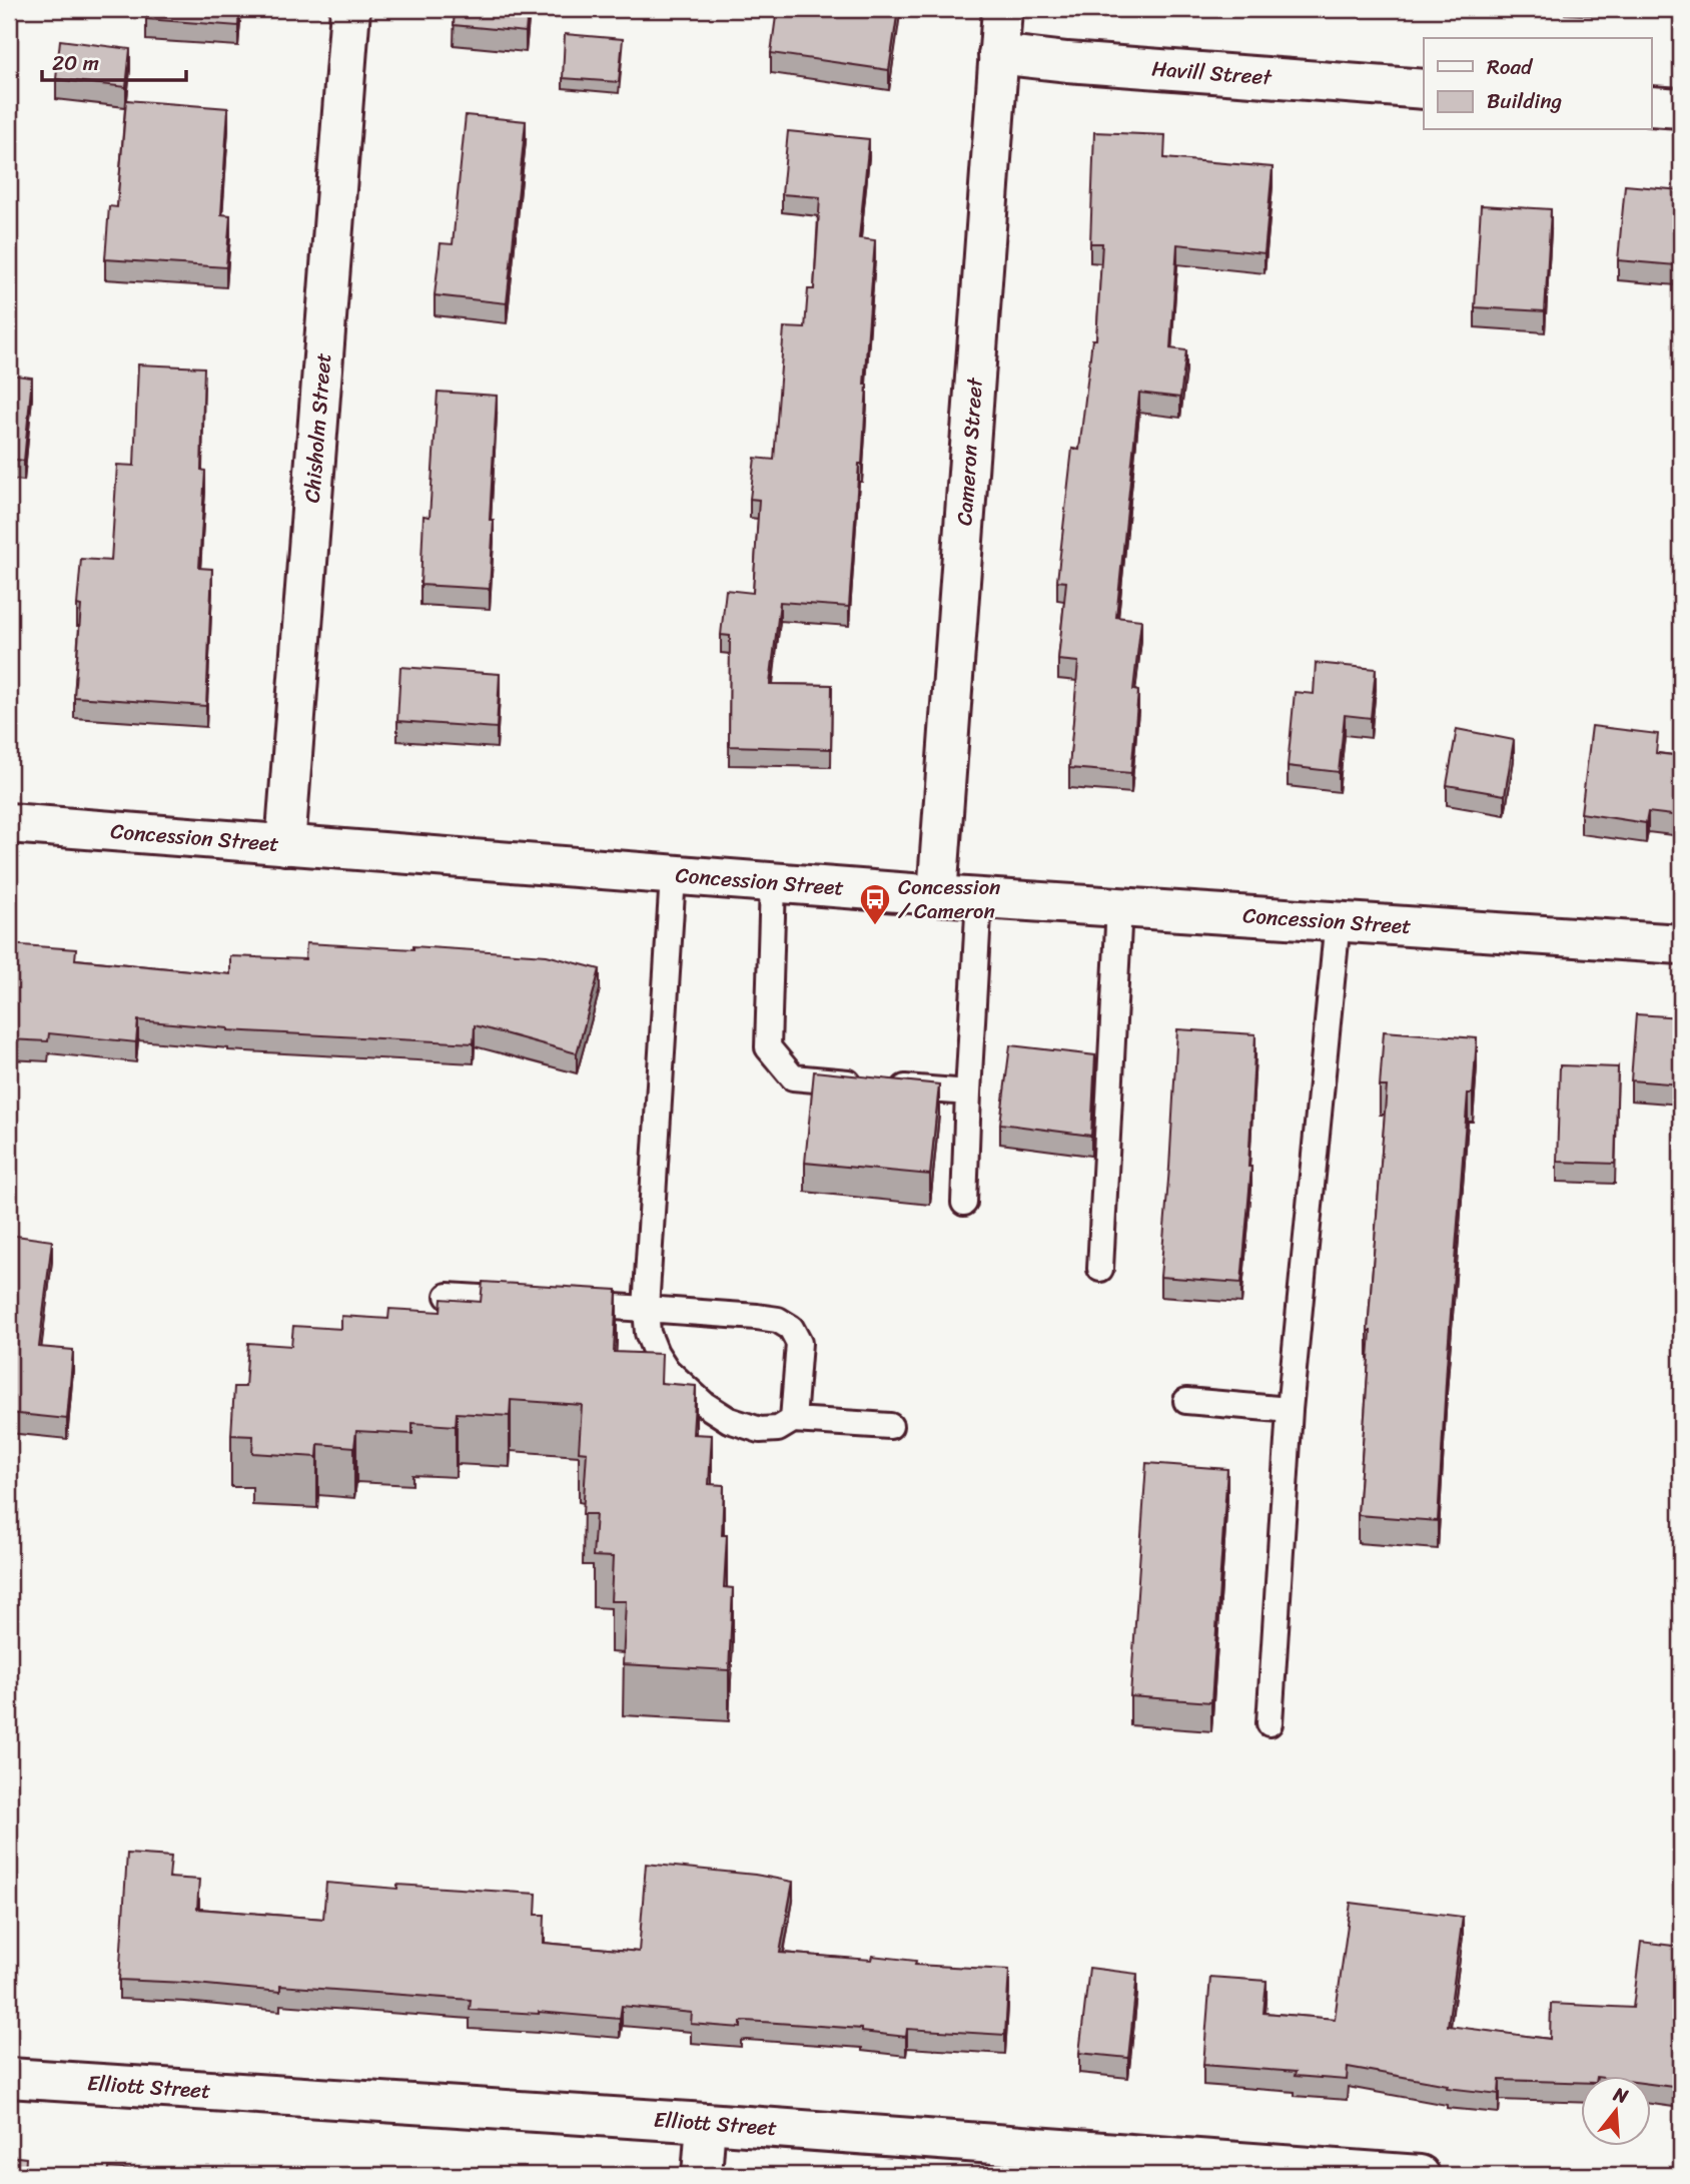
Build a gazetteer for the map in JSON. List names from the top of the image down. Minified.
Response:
{"streets":{"street":["Havill Street","Chisholm Street","Cameron Street","Concession Street","Elliott Street"]},"crossings":[["Havill Street","Cameron Street"],["Chisholm Street","Concession Street"],["Cameron Street","Concession Street"]],"places":{"bus stop":["Concession / Cameron"]},"legend":["Road","Building"],"scale_bar":"20 m","north":"top"}
